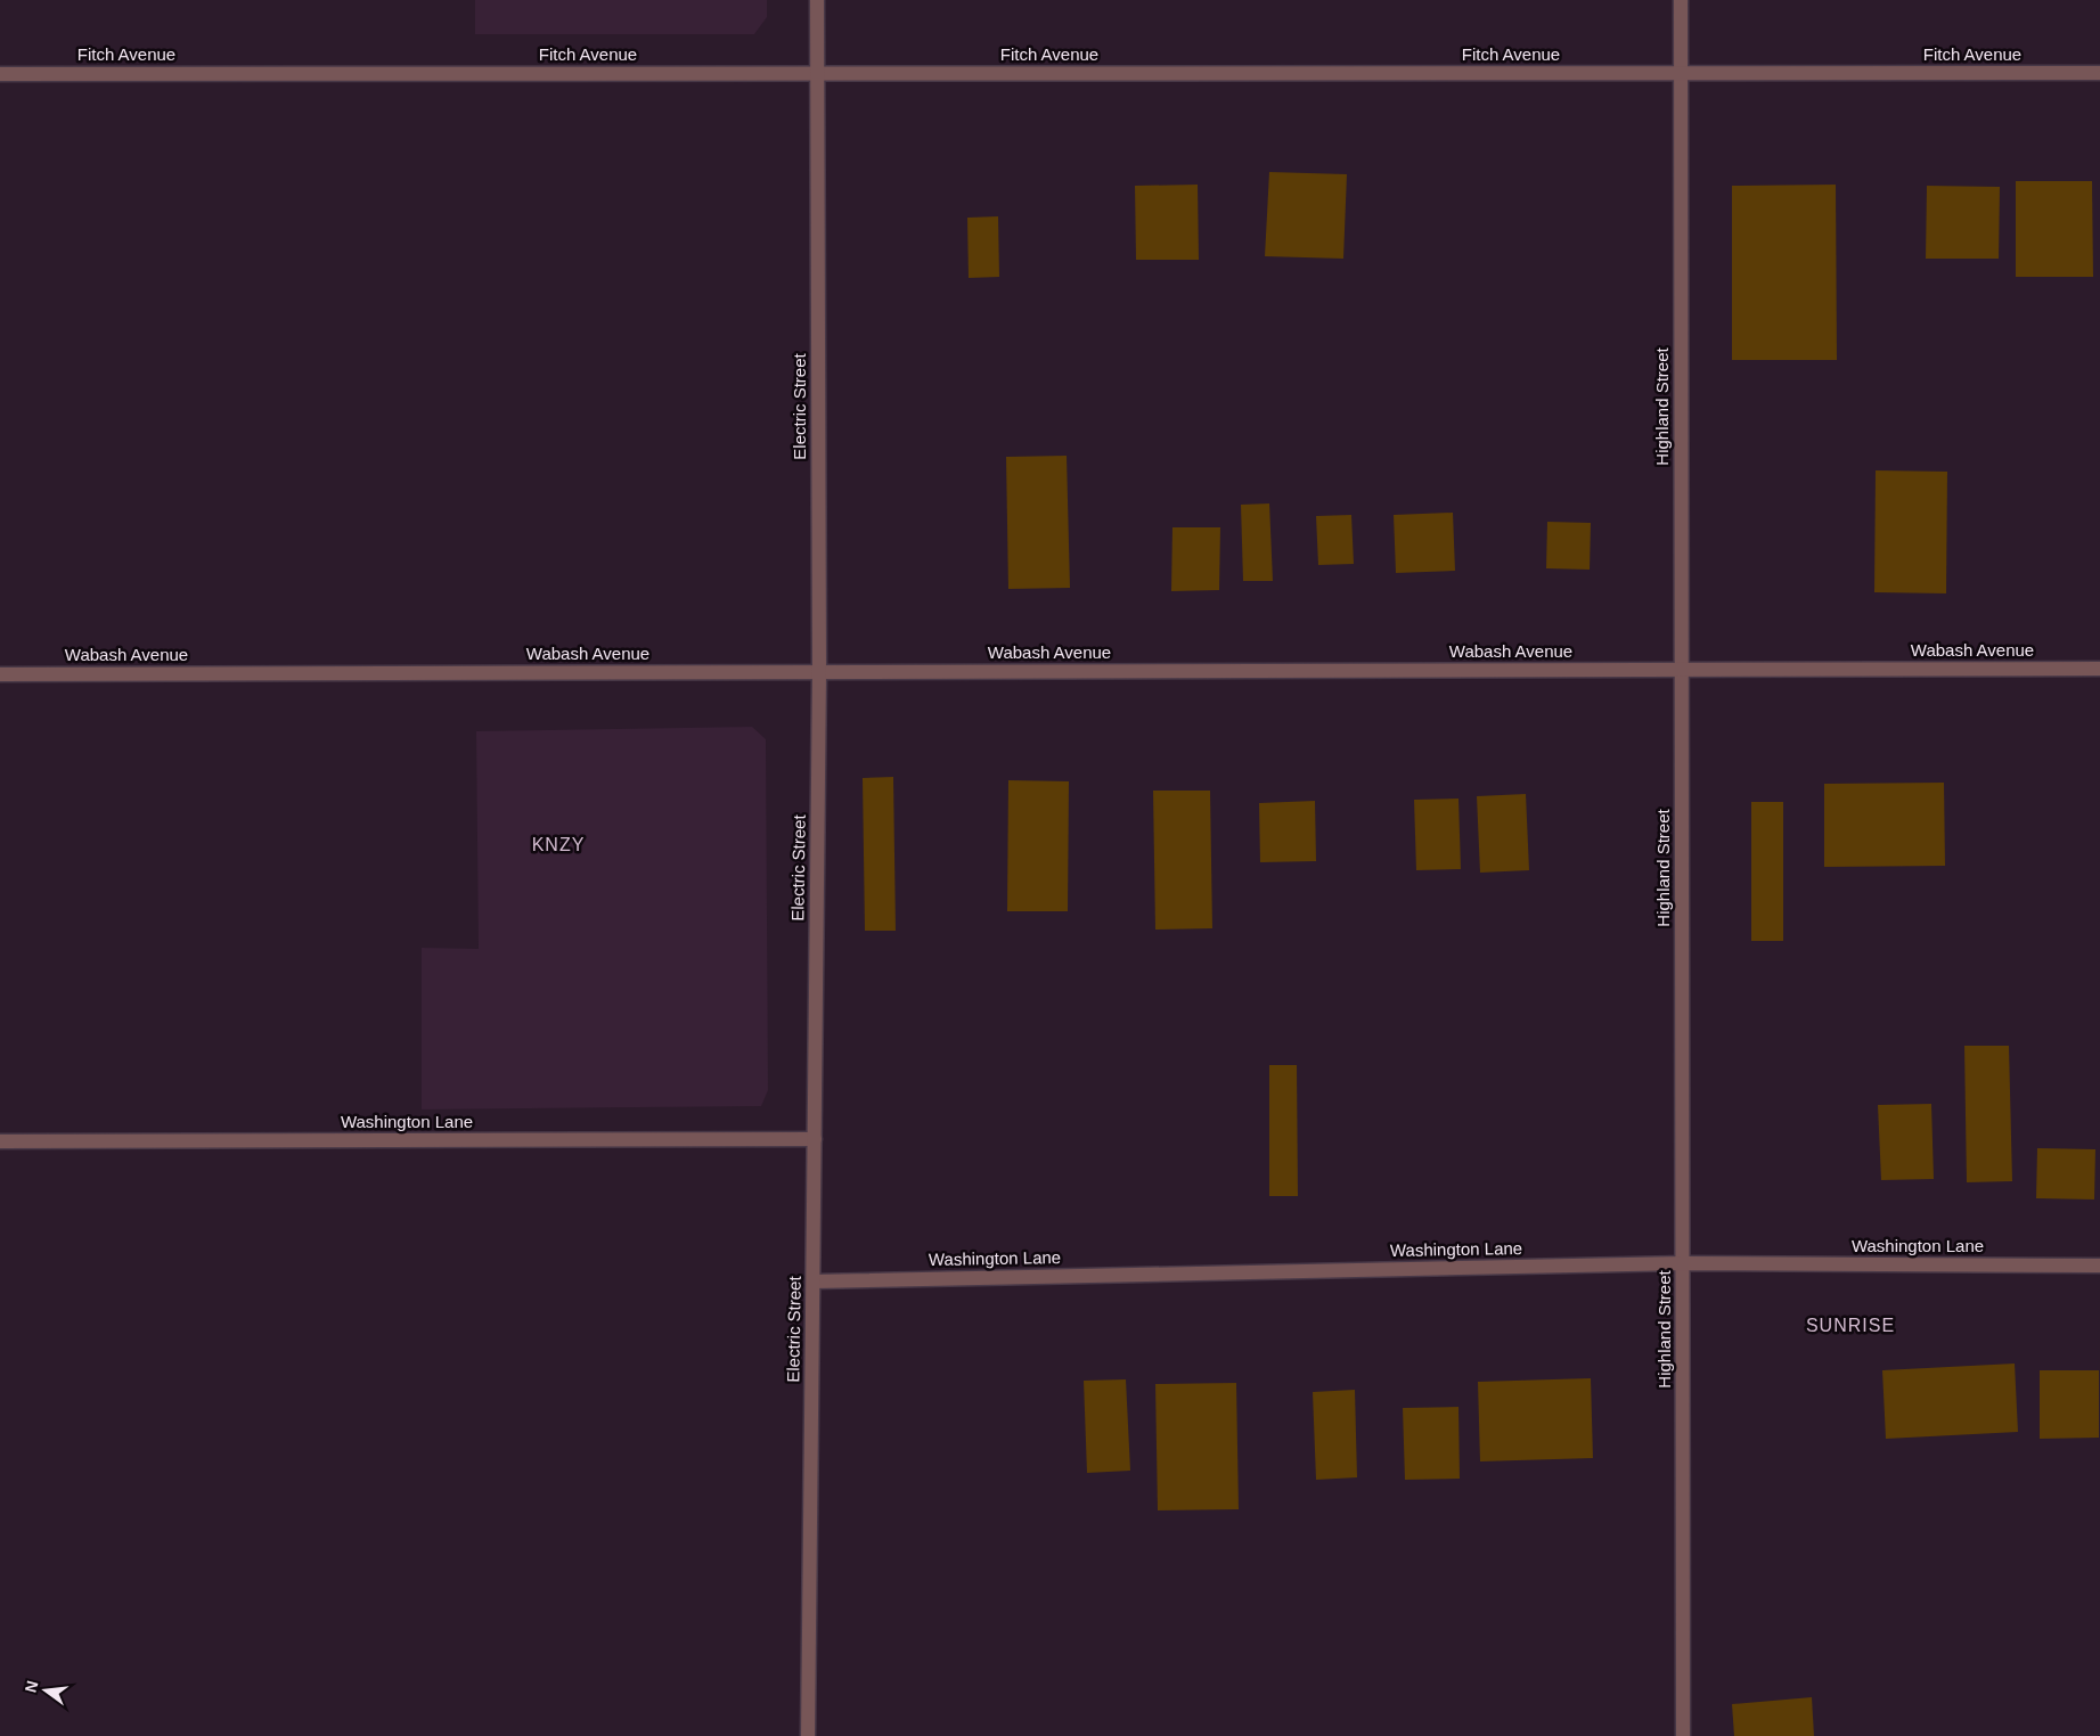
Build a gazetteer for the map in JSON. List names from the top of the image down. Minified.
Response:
{"streets":{"street":["Fitch Avenue","Electric Street","Highland Street","Wabash Avenue","Washington Lane"]},"crossings":[["Fitch Avenue","Electric Street"],["Fitch Avenue","Highland Street"],["Electric Street","Wabash Avenue"],["Electric Street","Washington Lane"],["Highland Street","Wabash Avenue"],["Highland Street","Washington Lane"]],"districts":["KNZY","SUNRISE"],"north":"left"}
